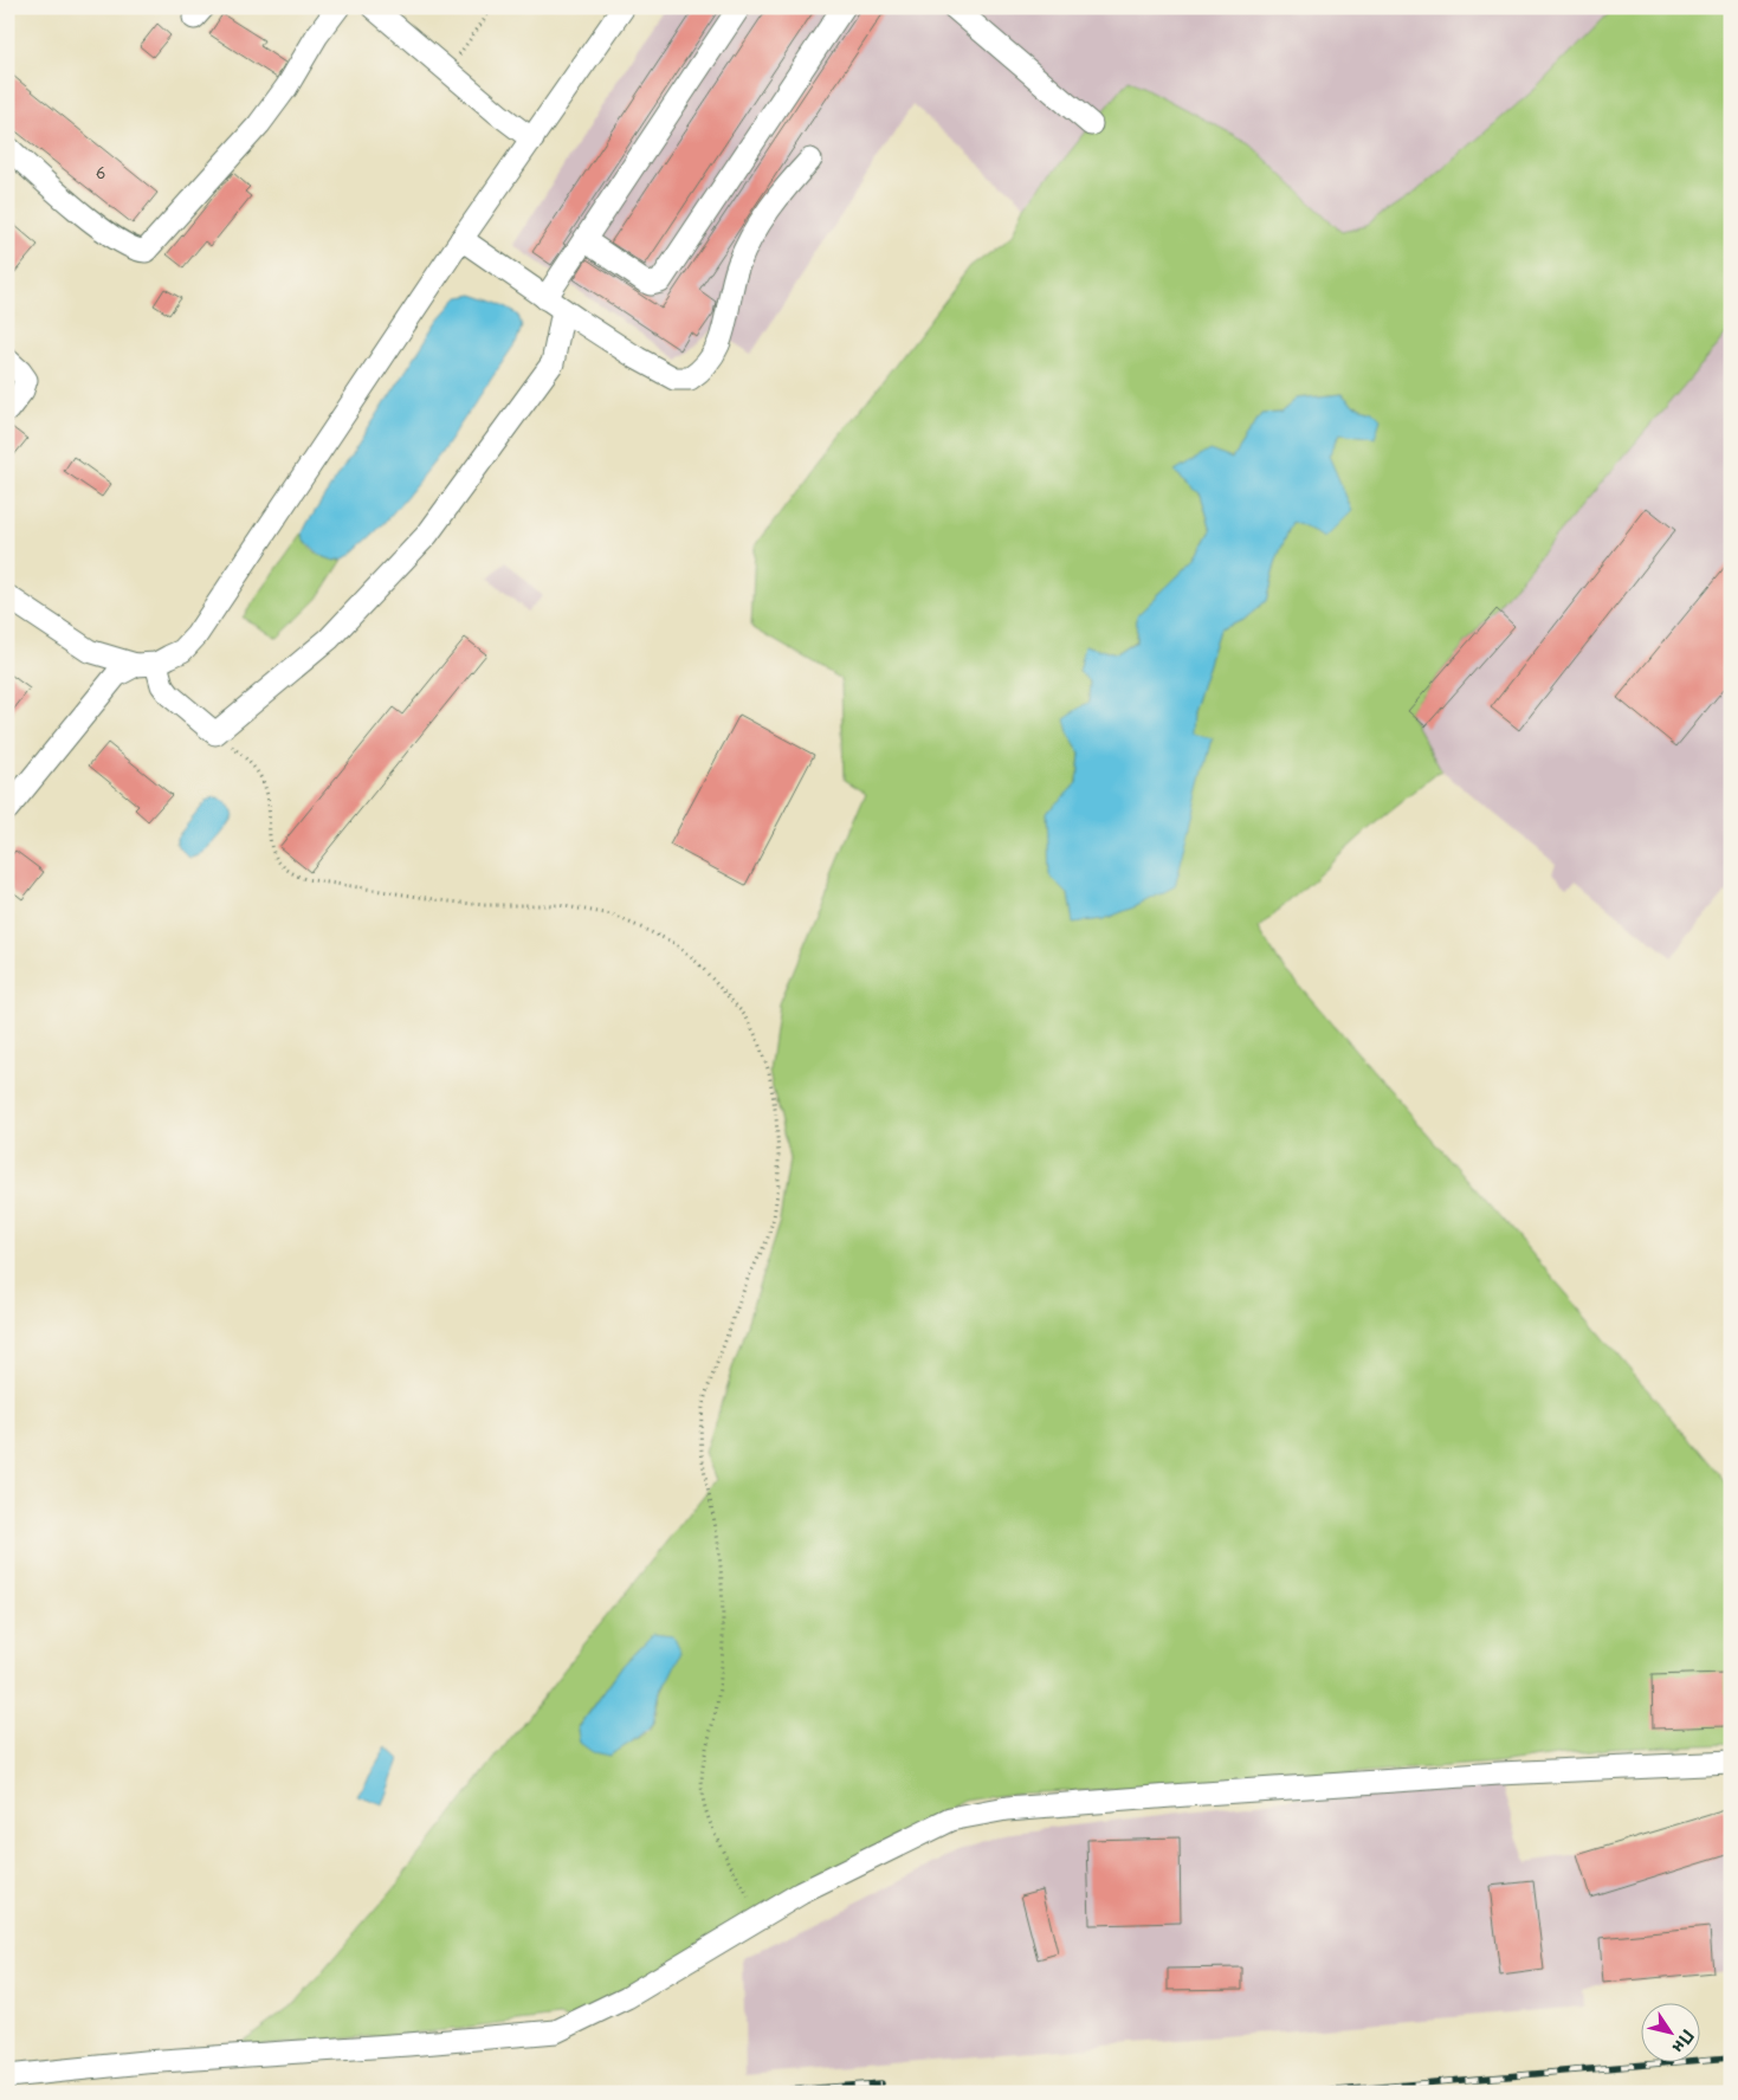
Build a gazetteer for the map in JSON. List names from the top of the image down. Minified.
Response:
{"house_numbers":["6"],"north":"bottom right"}
